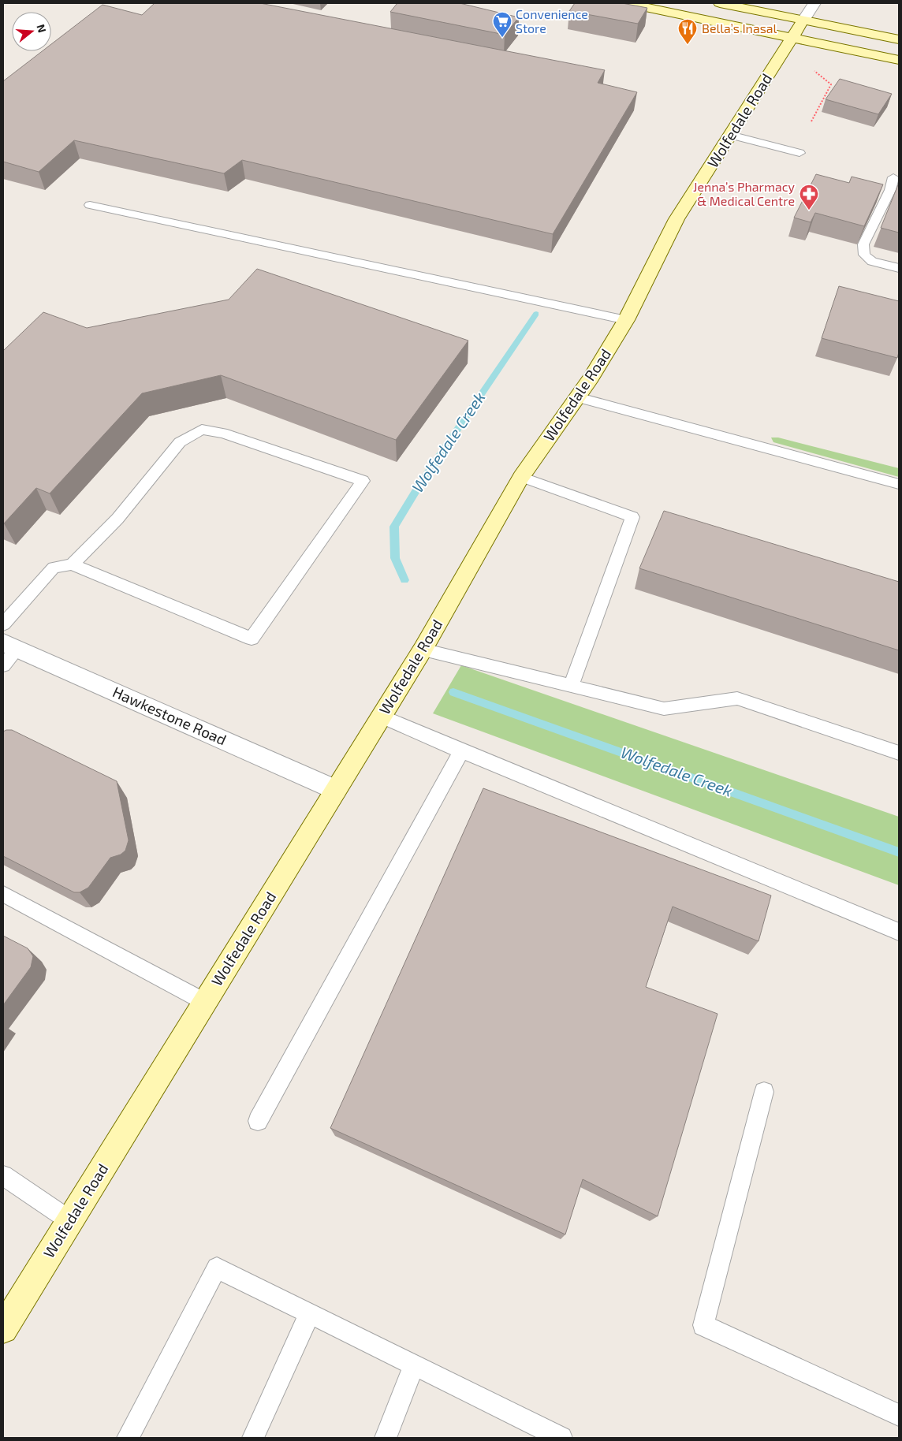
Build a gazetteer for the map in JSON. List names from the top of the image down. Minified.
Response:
{"streets":{"street":["Wolfedale Road","Hawkestone Road"]},"crossings":[["Wolfedale Road","Hawkestone Road"]],"water":["Wolfedale Creek"],"places":{"supermarket":["Convenience Store"],"restaurant":["Bella’s Inasal"],"pharmacy":["Jenna’s Pharmacy & Medical Centre"]},"north":"right"}
